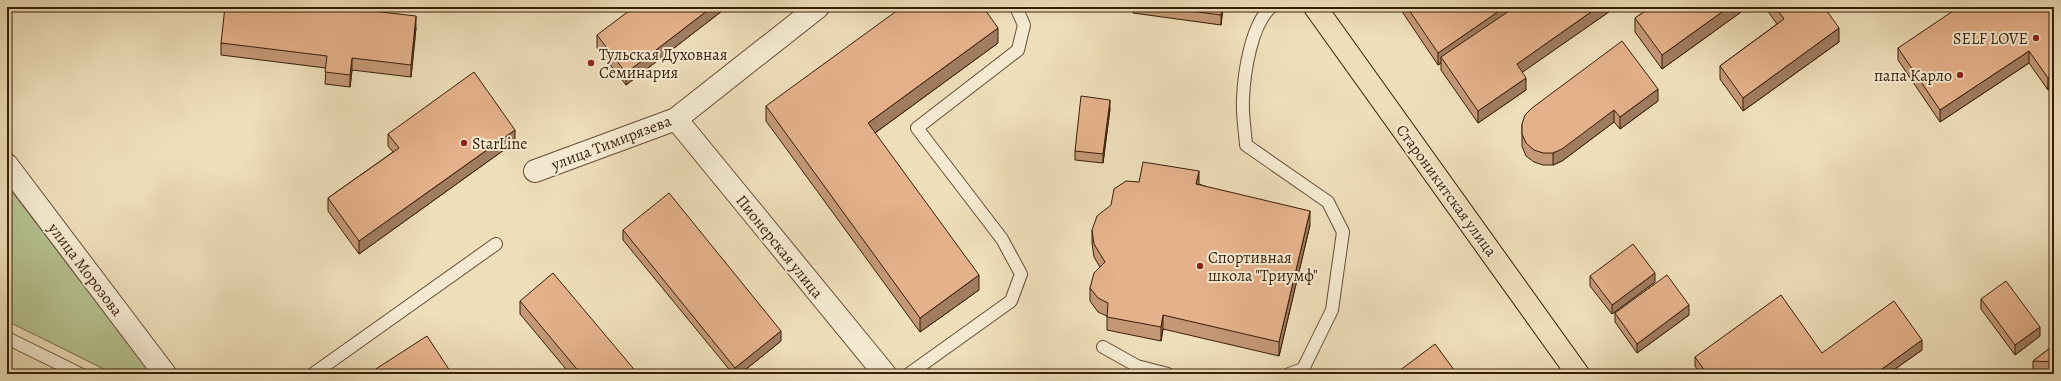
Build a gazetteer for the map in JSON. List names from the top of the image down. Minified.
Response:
{"streets":{"main road":["Староникитская улица"],"street":["улица Тимирязева","Пионерская улица","улица Морозова"]},"crossings":[["улица Тимирязева","Пионерская улица"]],"places":["SELF LOVE","Тульская Духовная Семинария","папа Карло","StarLine","Спортивная школа \"Триумф\""]}
